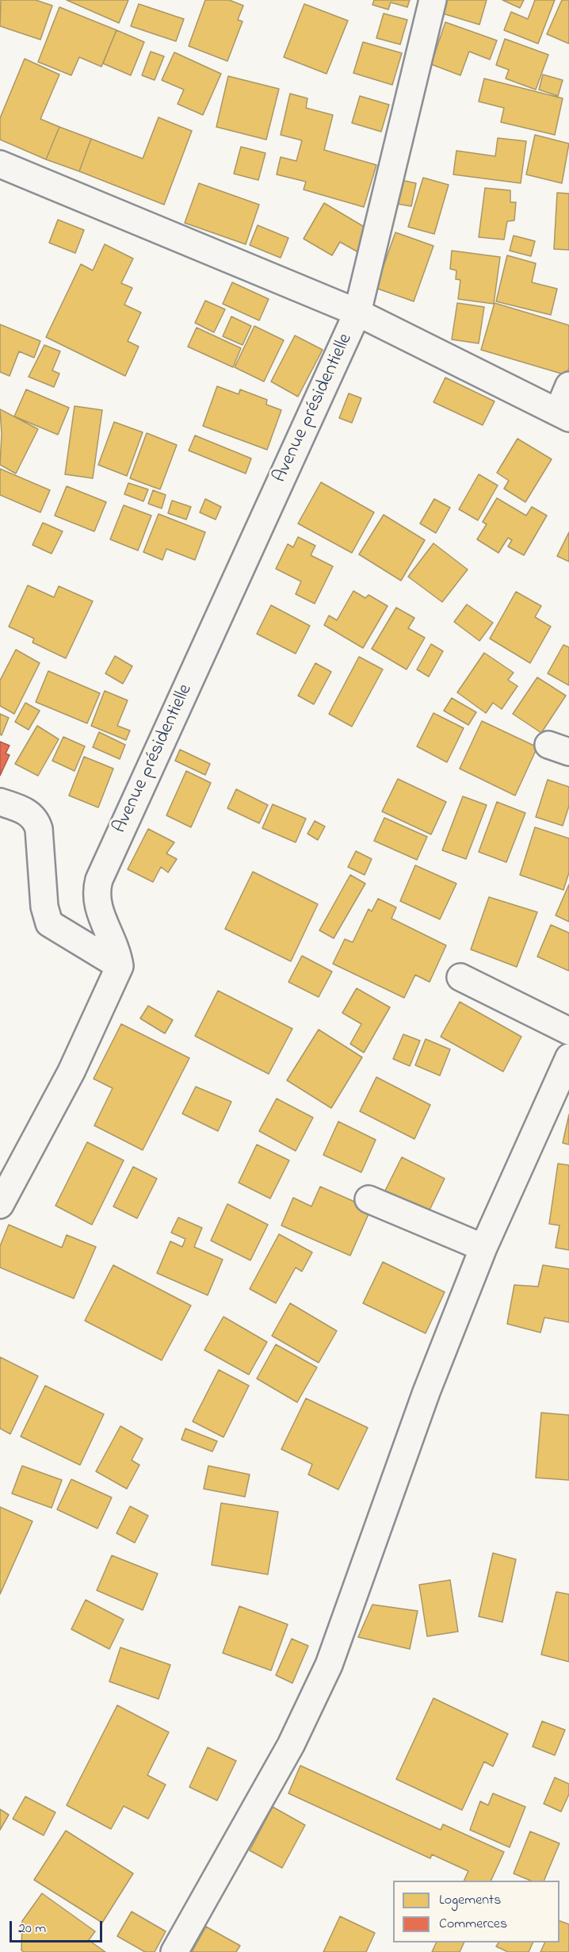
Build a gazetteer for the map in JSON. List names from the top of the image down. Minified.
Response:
{"streets":{"street":["Avenue présidentielle"]},"legend":["Logements","Commerces"],"scale_bar":"20 m"}
